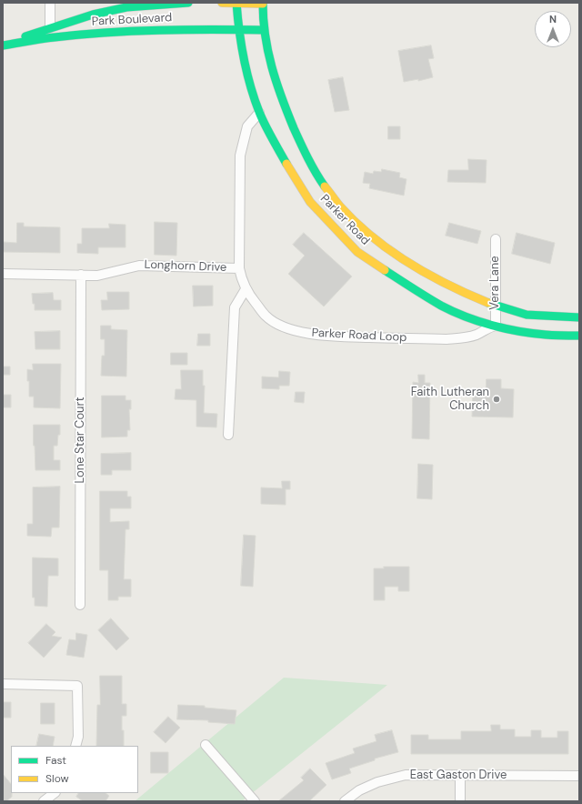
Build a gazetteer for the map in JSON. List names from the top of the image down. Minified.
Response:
{"streets":{"main road":["Park Boulevard","Parker Road"],"street":["Longhorn Drive","Vera Lane","Parker Road Loop","Lone Star Court","East Gaston Drive"]},"crossings":[["Park Boulevard","Parker Road"],["Parker Road","Vera Lane"],["Parker Road","Parker Road Loop"],["Longhorn Drive","Parker Road Loop"],["Longhorn Drive","Lone Star Court"],["Vera Lane","Parker Road Loop"]],"places":["Faith Lutheran Church"],"legend":["Fast","Slow"],"north":"top"}
